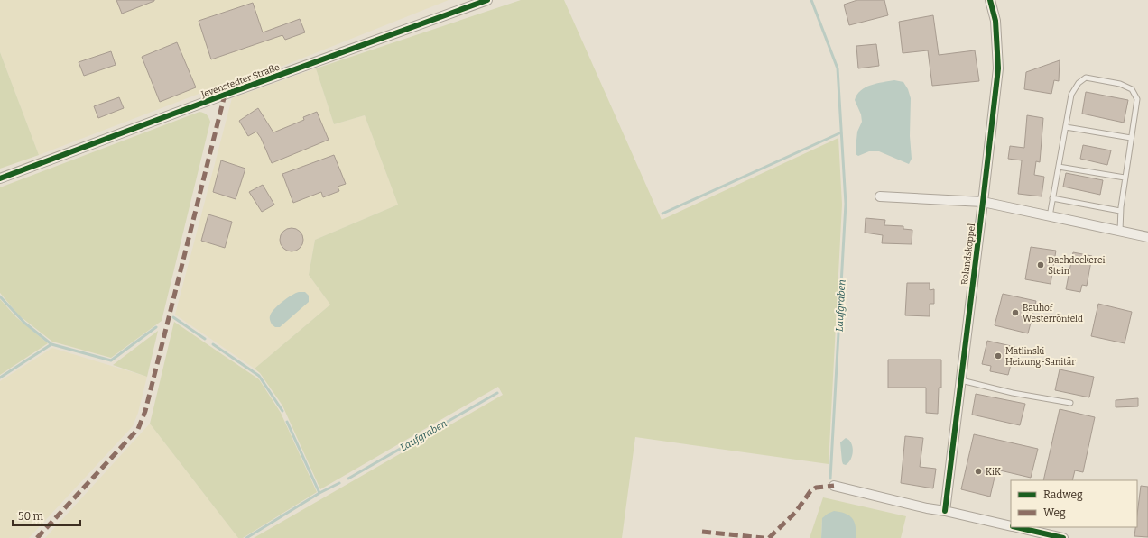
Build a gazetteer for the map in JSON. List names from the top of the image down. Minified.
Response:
{"streets":{"street":["Jevenstedter Straße","Rolandskoppel"]},"water":["Laufgraben"],"places":["Dachdeckerei Stein","Bauhof Westerrönfeld","Matlinski Heizung-Sanitär","KiK"],"legend":["Radweg","Weg"],"scale_bar":"50 m"}
